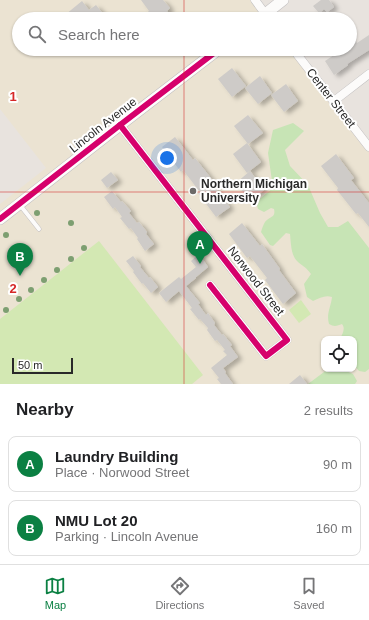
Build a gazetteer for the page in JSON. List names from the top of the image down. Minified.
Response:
{"streets":{"street":["Center Street","Lincoln Avenue","Norwood Street"]},"crossings":[["Lincoln Avenue","Norwood Street"]],"places":["Northern Michigan University"],"scale_bar":"50 m","page":{"search":"Search here","pins":["A","B"],"scale":"50 m","heading":["Nearby","2 results"],"list":[{"mark":"A","name":"Laundry Building","note":"Place · Norwood Street","value":"90 m"},{"mark":"B","name":"NMU Lot 20","note":"Parking · Lincoln Avenue","value":"160 m"}],"nav":["Map","Directions","Saved"]},"grid":{"rows":["1","2"]}}
